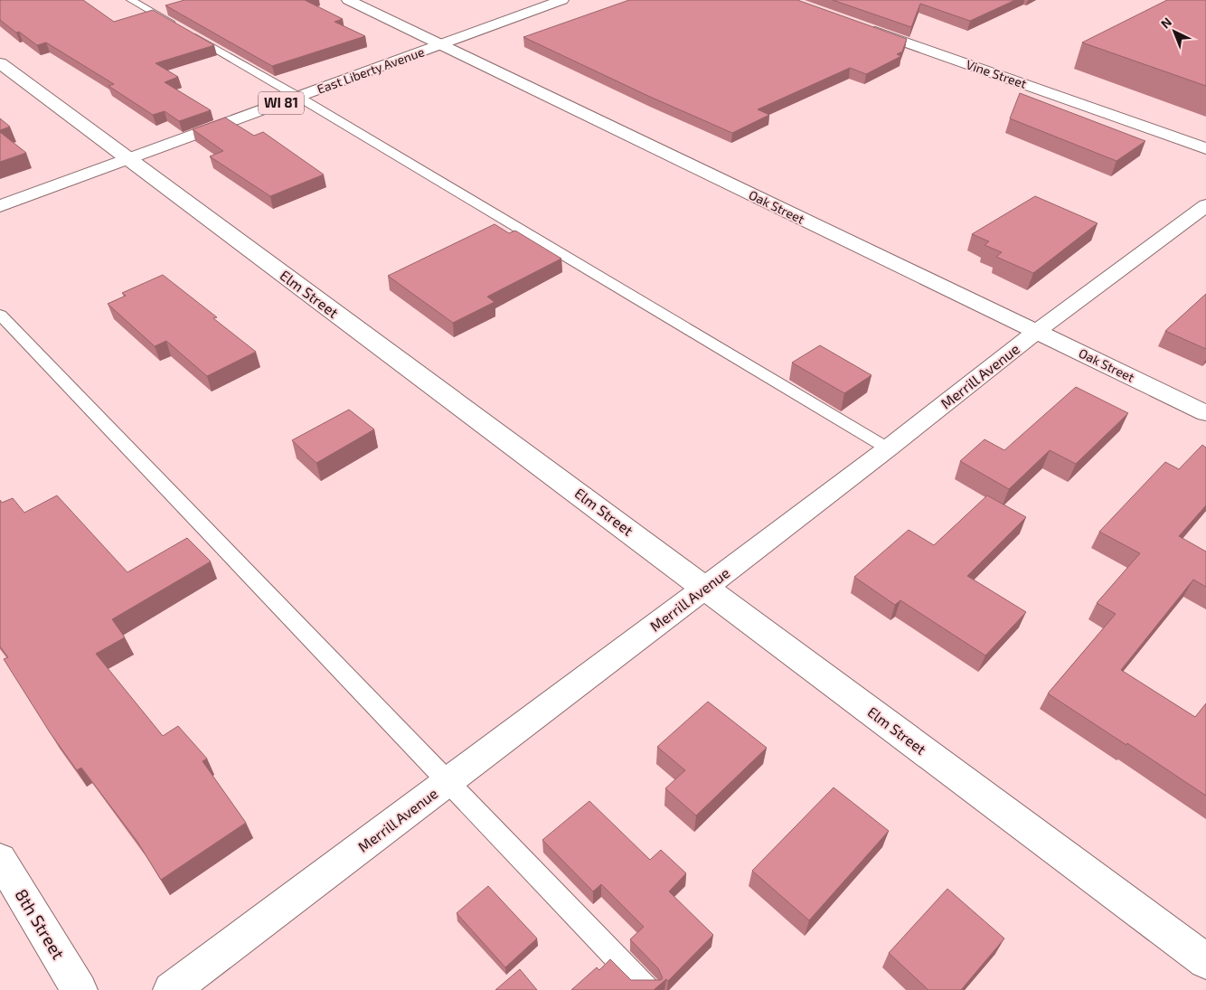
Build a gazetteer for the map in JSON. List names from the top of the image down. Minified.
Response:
{"streets":{"street":["East Liberty Avenue","Vine Street","WI 81","Oak Street","Elm Street","Merrill Avenue","8th Street"]},"crossings":[["East Liberty Avenue","Oak Street"],["East Liberty Avenue","Elm Street"],["Oak Street","Merrill Avenue"],["Elm Street","Merrill Avenue"]],"north":"top left"}
